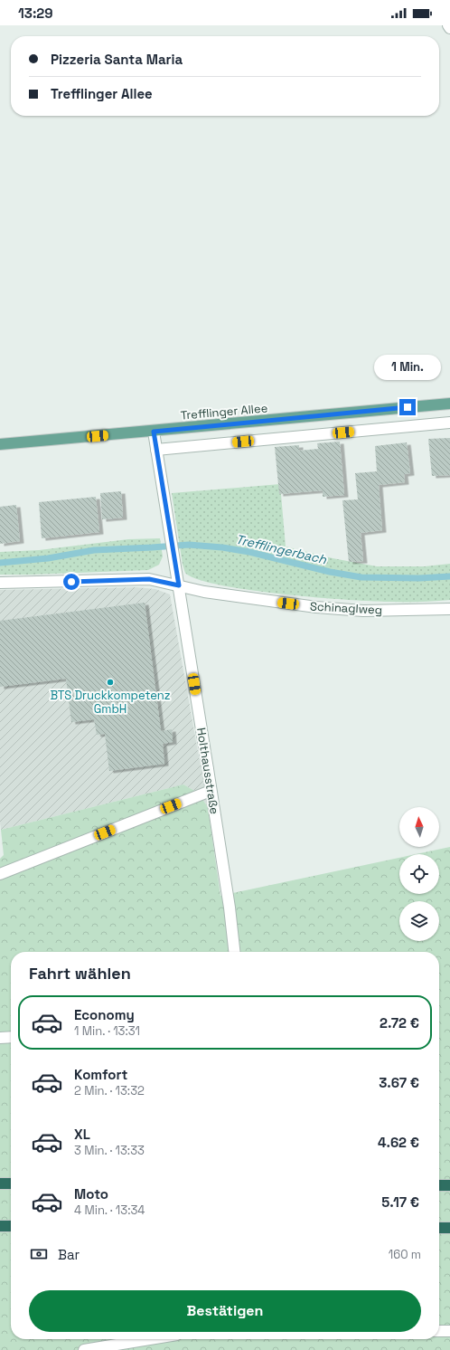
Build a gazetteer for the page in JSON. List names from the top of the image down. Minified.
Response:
{"streets":{"main road":["Trefflinger Allee"],"street":["Schinaglweg","Holthausstraße"]},"crossings":[["Trefflinger Allee","Holthausstraße"],["Schinaglweg","Holthausstraße"]],"water":["Trefflingerbach"],"places":["BTS Druckkompetenz GmbH"],"north":"top","page":{"status":"13:29","banner":["Pizzeria Santa Maria","Trefflinger Allee"],"bubble":"1 Min.","heading":"Fahrt wählen","list":[{"name":"Economy","note":"1 Min. · 13:31","value":"2.72 €"},{"name":"Komfort","note":"2 Min. · 13:32","value":"3.67 €"},{"name":"XL","note":"3 Min. · 13:33","value":"4.62 €"},{"name":"Moto","note":"4 Min. · 13:34","value":"5.17 €"}],"pay":["Bar","160 m"],"buttons":"Bestätigen"}}
